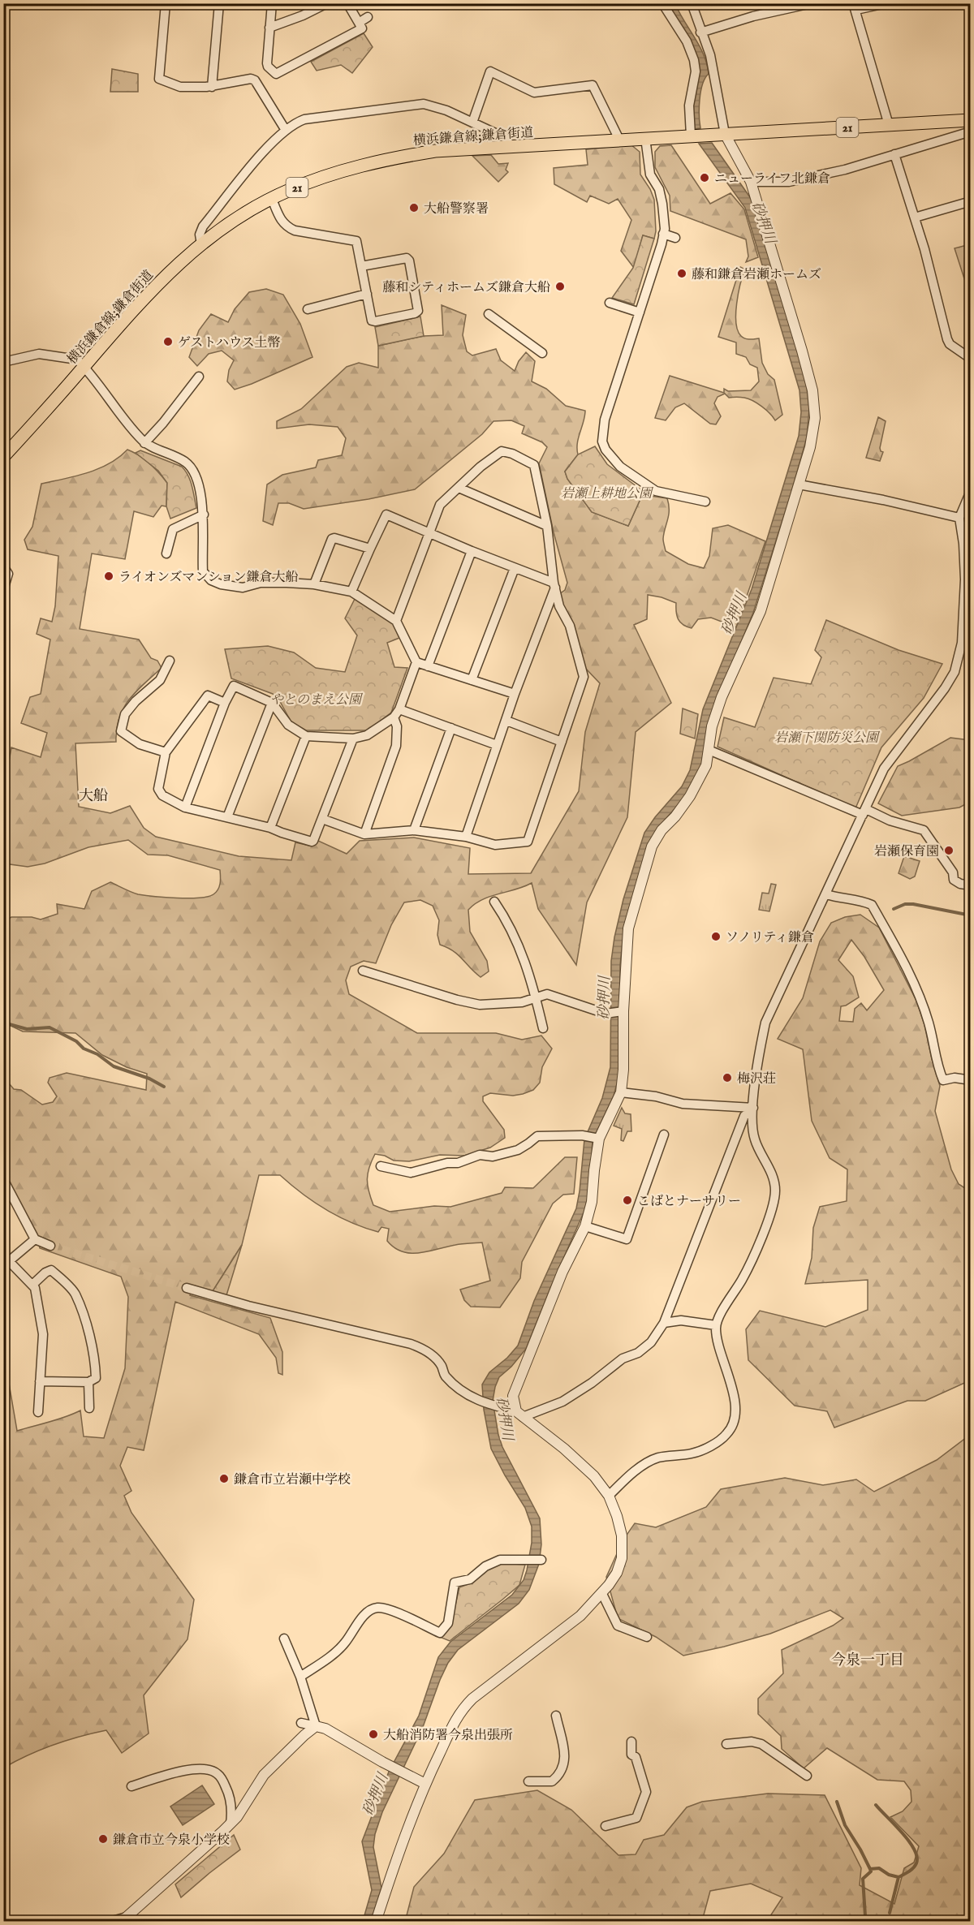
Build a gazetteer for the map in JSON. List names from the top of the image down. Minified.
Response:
{"streets":{"main road":["21","横浜鎌倉線;鎌倉街道"]},"districts":["大船","今泉一丁目"],"water":["砂押川"],"parks":["岩瀬上耕地公園","やとのまえ公園","岩瀬下関防災公園"],"places":["ニューライフ北鎌倉","大船警察署","藤和鎌倉岩瀬ホームズ","藤和シティホームズ鎌倉大船","ゲストハウス土幣","ライオンズマンション鎌倉大船","岩瀬保育園","ソノリティ鎌倉","梅沢荘","こばとナーサリー","鎌倉市立岩瀬中学校","大船消防署今泉出張所","鎌倉市立今泉小学校"]}
